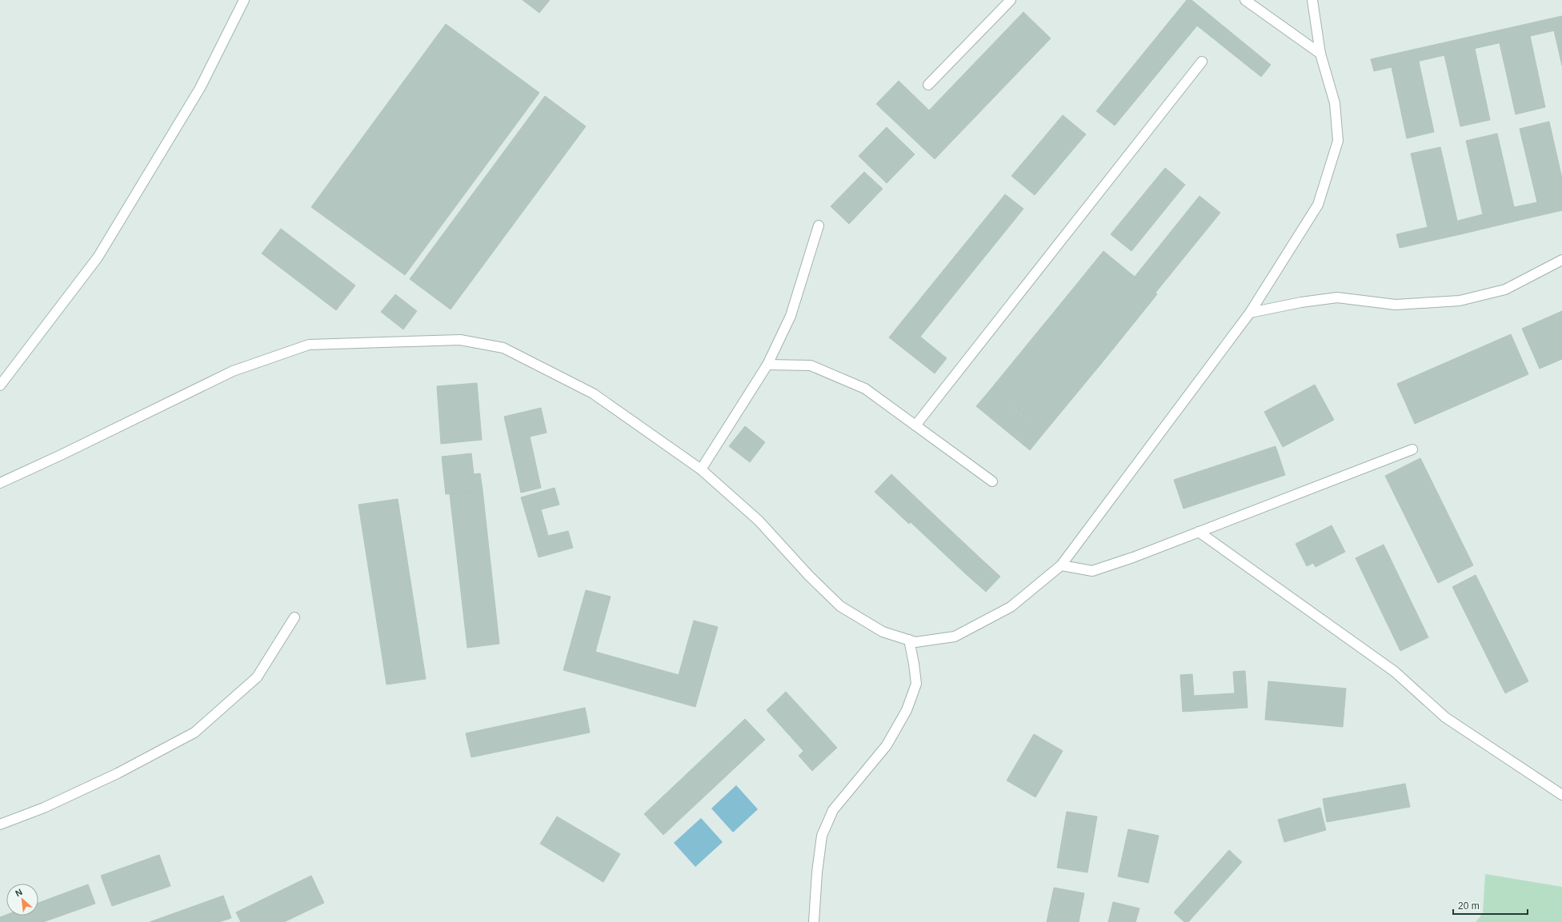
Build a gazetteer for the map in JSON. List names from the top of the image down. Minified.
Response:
{"scale_bar":"20 m","north":"top left"}
